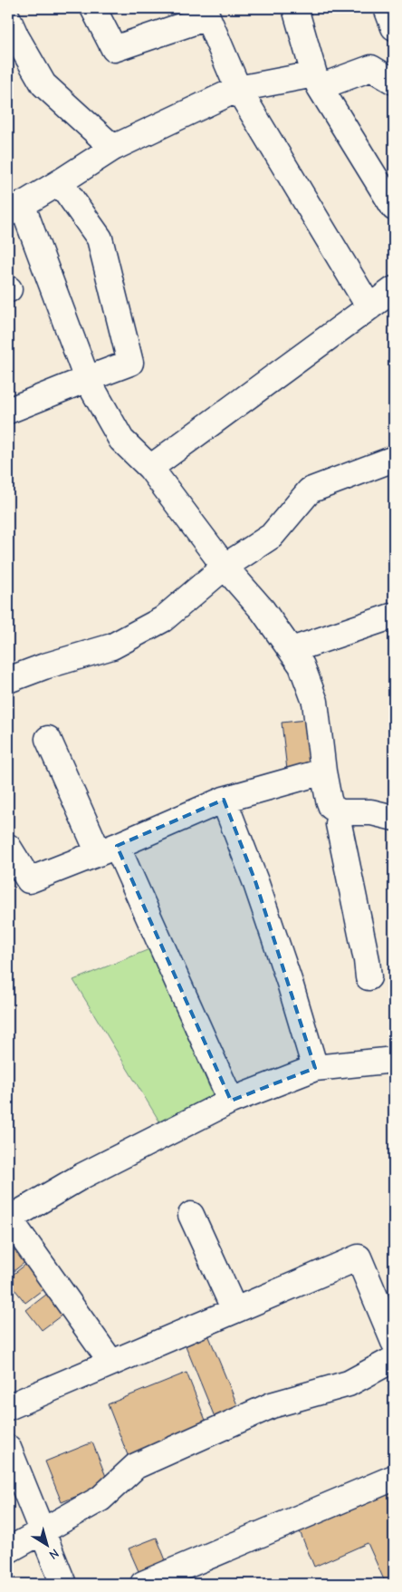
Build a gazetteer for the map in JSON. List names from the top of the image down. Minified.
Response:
{"north":"bottom right"}
